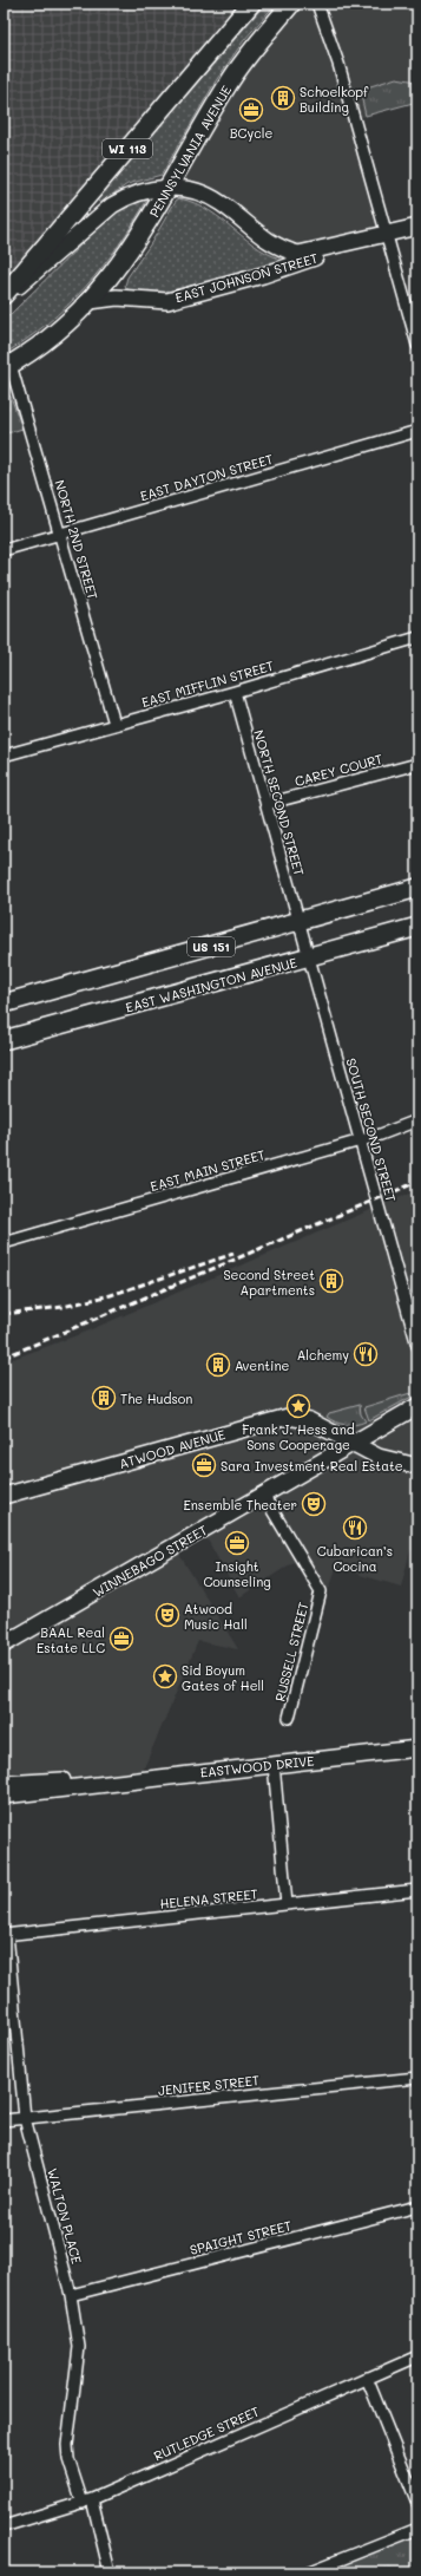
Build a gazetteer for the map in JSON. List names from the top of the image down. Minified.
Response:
{"streets":{"main road":["WI 113","PENNSYLVANIA AVENUE","US 151","EAST WASHINGTON AVENUE"],"street":["EAST JOHNSON STREET","EAST DAYTON STREET","NORTH 2ND STREET","EAST MIFFLIN STREET","CAREY COURT","NORTH SECOND STREET","SOUTH SECOND STREET","EAST MAIN STREET","ATWOOD AVENUE","WINNEBAGO STREET","RUSSELL STREET","EASTWOOD DRIVE","HELENA STREET","JENIFER STREET","WALTON PLACE","SPAIGHT STREET","RUTLEDGE STREET"]},"crossings":[["PENNSYLVANIA AVENUE","EAST JOHNSON STREET"],["EAST DAYTON STREET","NORTH 2ND STREET"],["NORTH 2ND STREET","EAST MIFFLIN STREET"],["EAST MIFFLIN STREET","NORTH SECOND STREET"],["CAREY COURT","NORTH SECOND STREET"],["NORTH SECOND STREET","US 151"],["NORTH SECOND STREET","SOUTH SECOND STREET"],["US 151","SOUTH SECOND STREET"],["EAST WASHINGTON AVENUE","SOUTH SECOND STREET"],["SOUTH SECOND STREET","EAST MAIN STREET"],["ATWOOD AVENUE","WINNEBAGO STREET"],["WINNEBAGO STREET","RUSSELL STREET"],["HELENA STREET","WALTON PLACE"],["JENIFER STREET","WALTON PLACE"],["WALTON PLACE","SPAIGHT STREET"],["WALTON PLACE","RUTLEDGE STREET"]],"places":{"building":["Schoelkopf Building","Second Street Apartments","Aventine","The Hudson"],"office":["BCycle","Sara Investment Real Estate","Insight Counseling","BAAL Real Estate LLC"],"restaurant":["Alchemy","Cubarican’s Cocina"],"place":["Frank J. Hess and Sons Cooperage","Sid Boyum Gates of Hell"],"theatre":["Ensemble Theater","Atwood Music Hall"]}}
